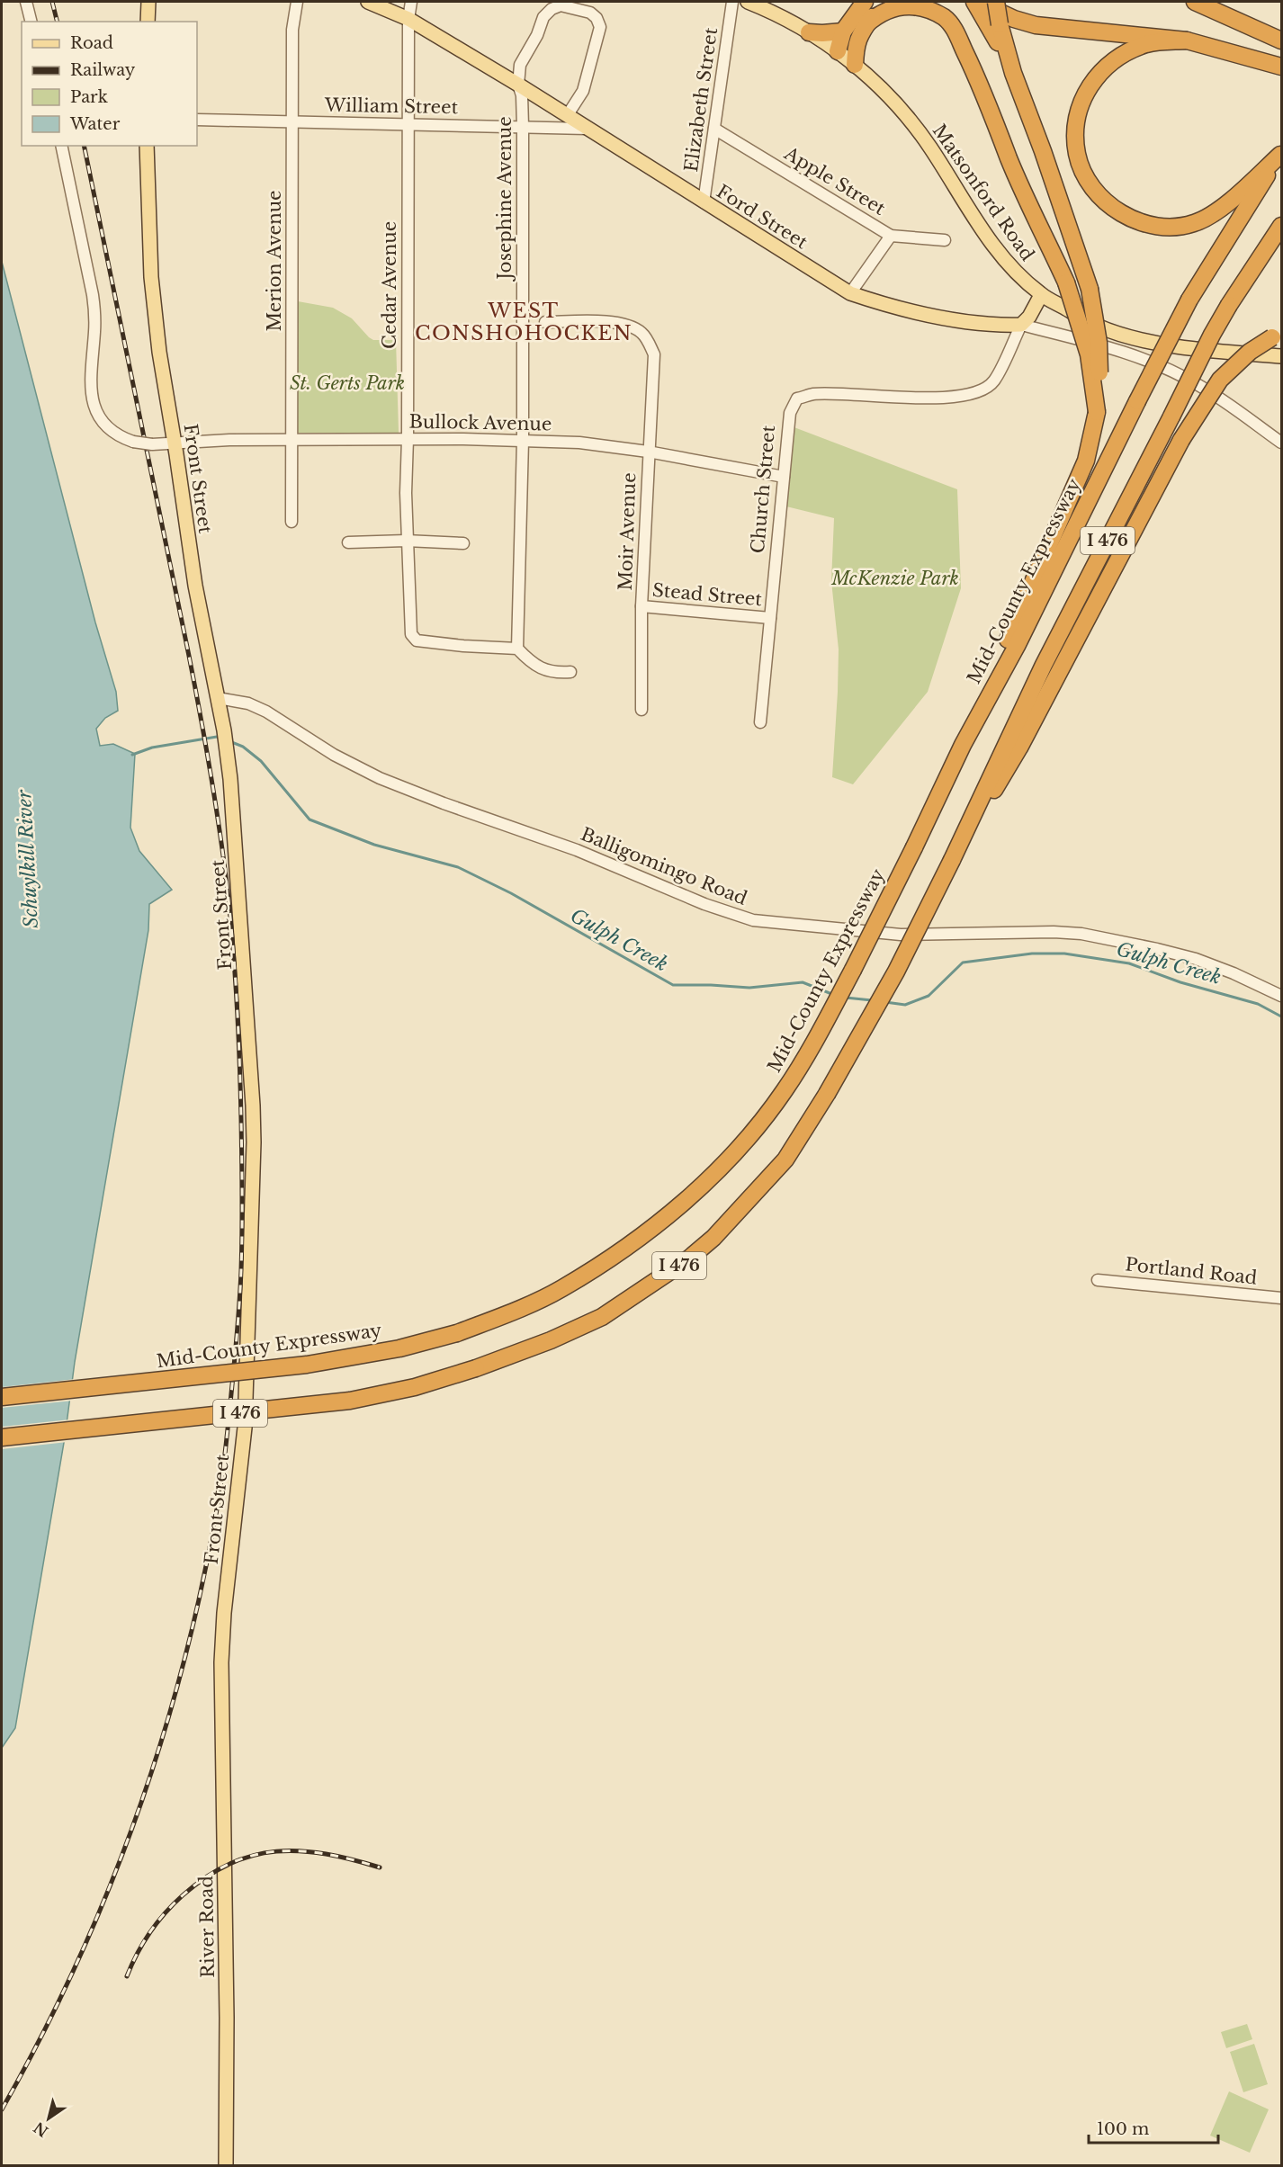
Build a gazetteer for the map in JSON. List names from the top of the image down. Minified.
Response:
{"streets":{"highway":["I 476","Mid-County Expressway"],"main road":["Matsonford Road","Ford Street","Front Street","Church Street","River Road"],"street":["Elizabeth Street","William Street","Apple Street","Josephine Avenue","Merion Avenue","Cedar Avenue","Bullock Avenue","Moir Avenue","Stead Street","Balligomingo Road","Portland Road"]},"crossings":[["Elizabeth Street","Apple Street"],["Elizabeth Street","Ford Street"],["William Street","Josephine Avenue"],["William Street","Ford Street"],["William Street","Merion Avenue"],["William Street","Cedar Avenue"],["Matsonford Road","Church Street"],["Josephine Avenue","Ford Street"],["Josephine Avenue","Cedar Avenue"],["Josephine Avenue","Bullock Avenue"],["Ford Street","Cedar Avenue"],["Ford Street","Church Street"],["Merion Avenue","Bullock Avenue"],["Cedar Avenue","Bullock Avenue"],["Bullock Avenue","Front Street"],["Bullock Avenue","Church Street"],["Bullock Avenue","Moir Avenue"],["Front Street","Balligomingo Road"],["Front Street","River Road"],["Church Street","Stead Street"],["Moir Avenue","Stead Street"]],"districts":["WEST CONSHOHOCKEN"],"water":["Schuylkill River","Gulph Creek"],"parks":["St. Gerts Park","McKenzie Park"],"legend":["Road","Railway","Park","Water"],"scale_bar":"100 m","north":"bottom left"}
